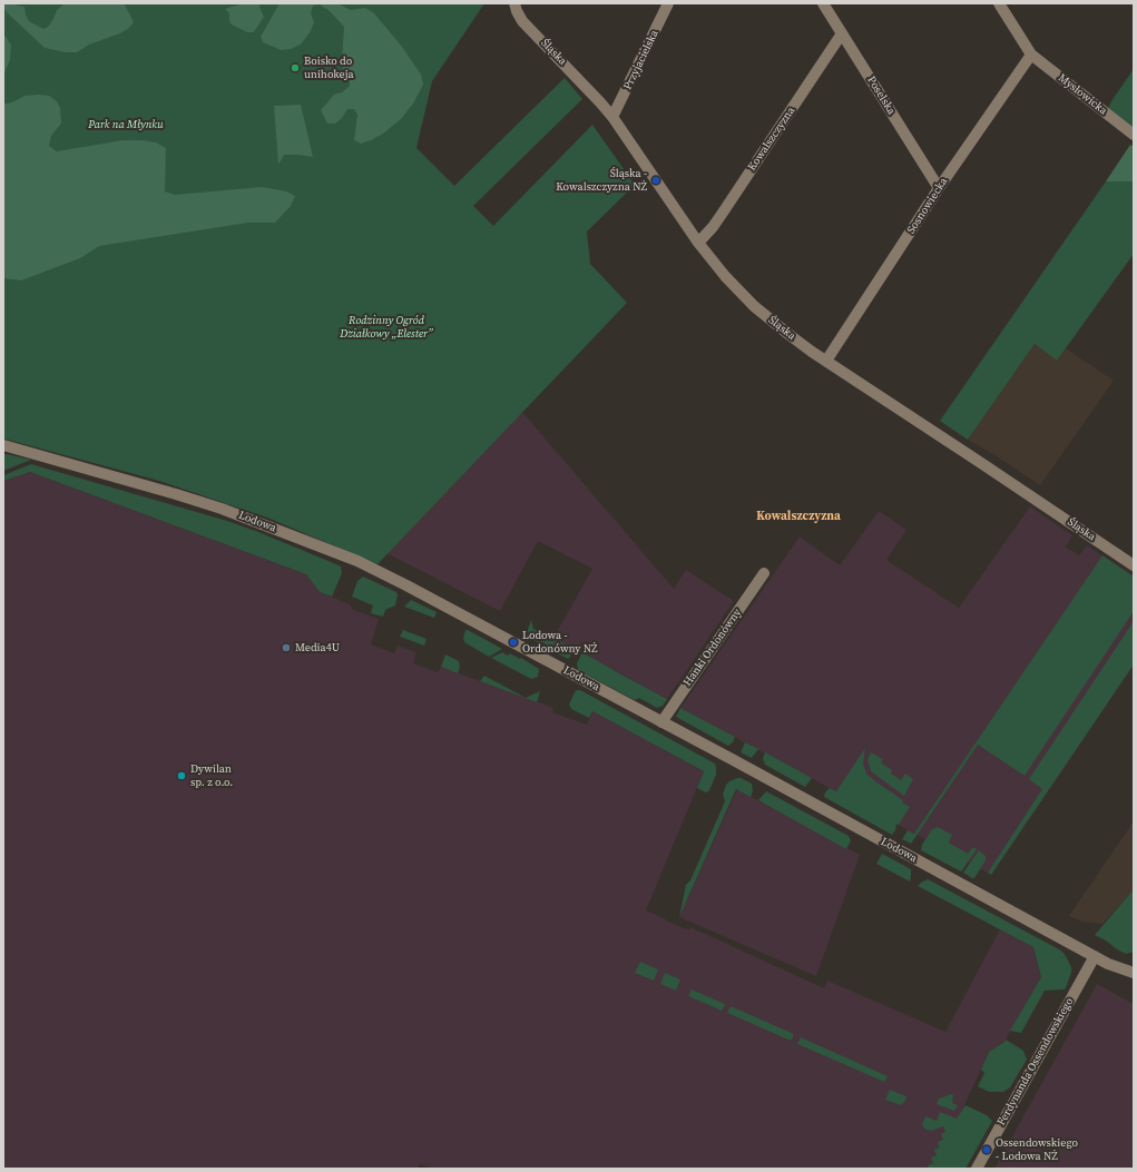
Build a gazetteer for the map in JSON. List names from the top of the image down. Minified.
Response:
{"streets":{"street":["Śląska","Przyjacielska","Mysłowicka","Poselska","Kowalszczyzna","Sosnowiecka","Lodowa","Hanki Ordonówny","Ferdynanda Ossendowskiego"]},"crossings":[["Śląska","Przyjacielska"],["Śląska","Kowalszczyzna"],["Śląska","Sosnowiecka"],["Mysłowicka","Sosnowiecka"],["Poselska","Kowalszczyzna"],["Poselska","Sosnowiecka"],["Lodowa","Hanki Ordonówny"],["Lodowa","Ferdynanda Ossendowskiego"]],"districts":["Kowalszczyzna"],"parks":["Park na Młynku","Rodzinny Ogród Działkowy „Elester”"],"places":["Boisko do unihokeja","Śląska - Kowalszczyzna NŻ","Lodowa - Ordonówny NŻ","Media4U","Dywilan sp. z o.o.","Ossendowskiego - Lodowa NŻ"]}
